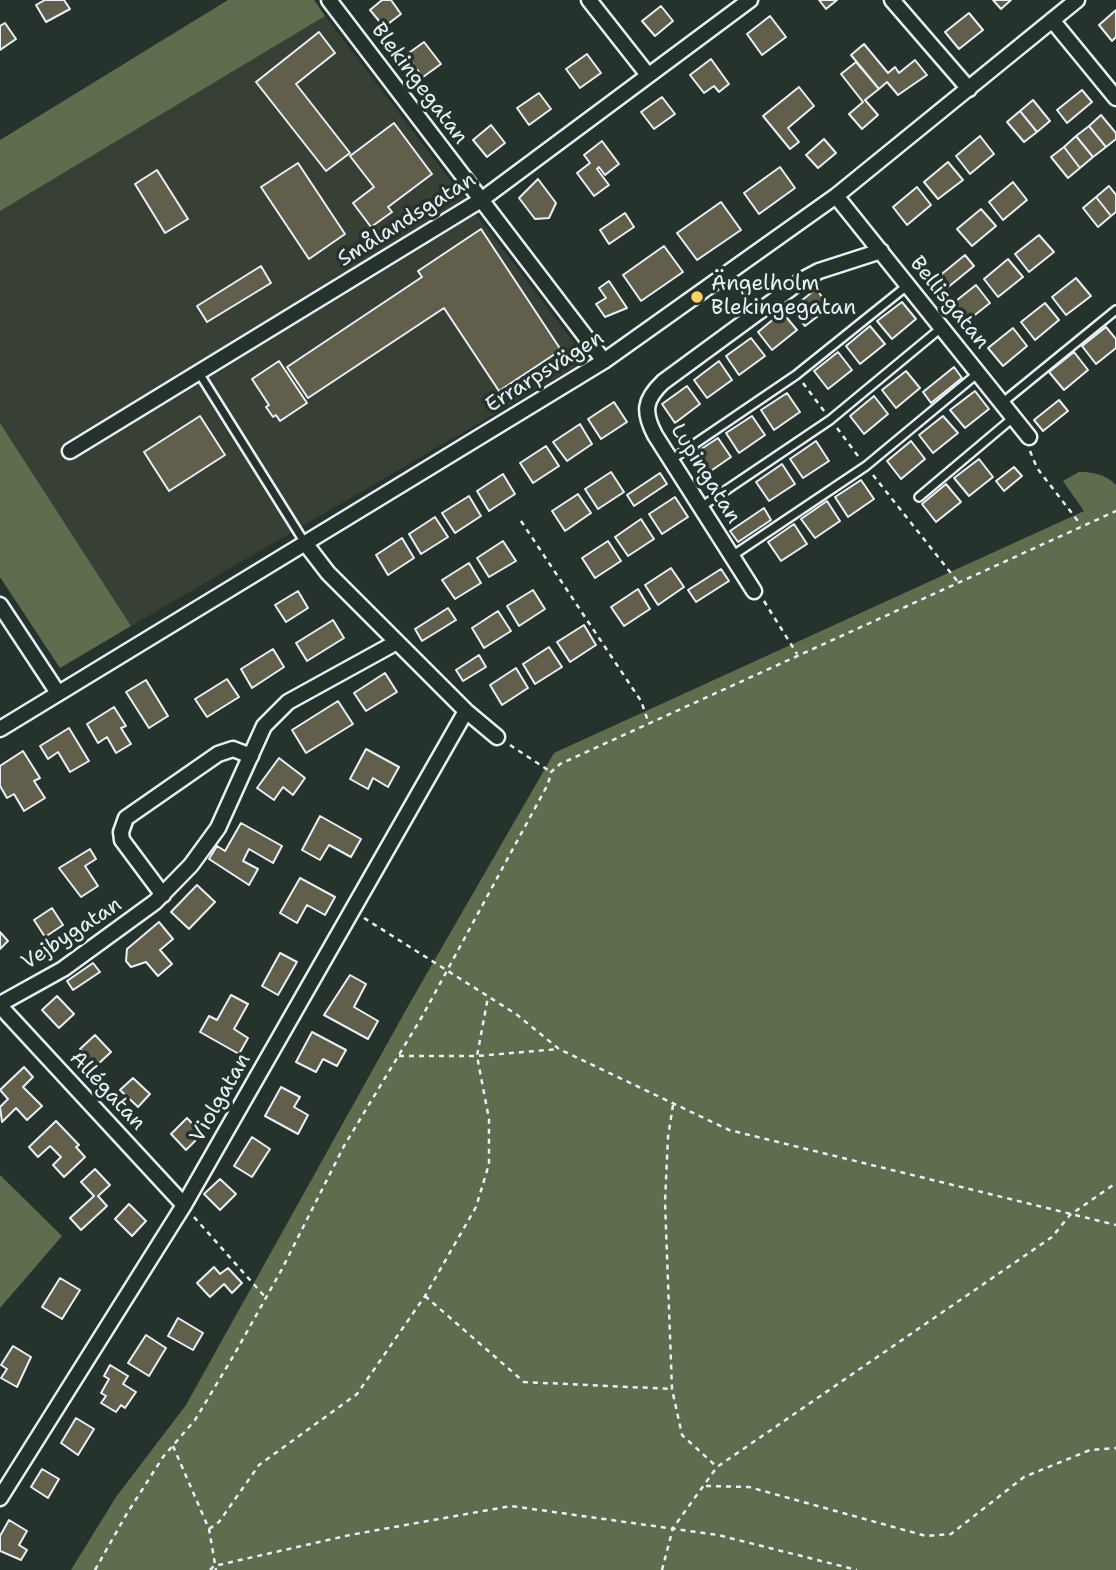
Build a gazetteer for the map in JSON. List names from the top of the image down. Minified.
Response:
{"streets":{"street":["Blekingegatan","Smålandsgatan","Bellisgatan","Errarpsvägen","Lupingatan","Vejbygatan","Allégatan","Violgatan"]},"crossings":[["Blekingegatan","Smålandsgatan"],["Blekingegatan","Errarpsvägen"],["Bellisgatan","Errarpsvägen"],["Bellisgatan","Lupingatan"],["Vejbygatan","Allégatan"],["Allégatan","Violgatan"]],"places":["Ängelholm Blekingegatan"]}
